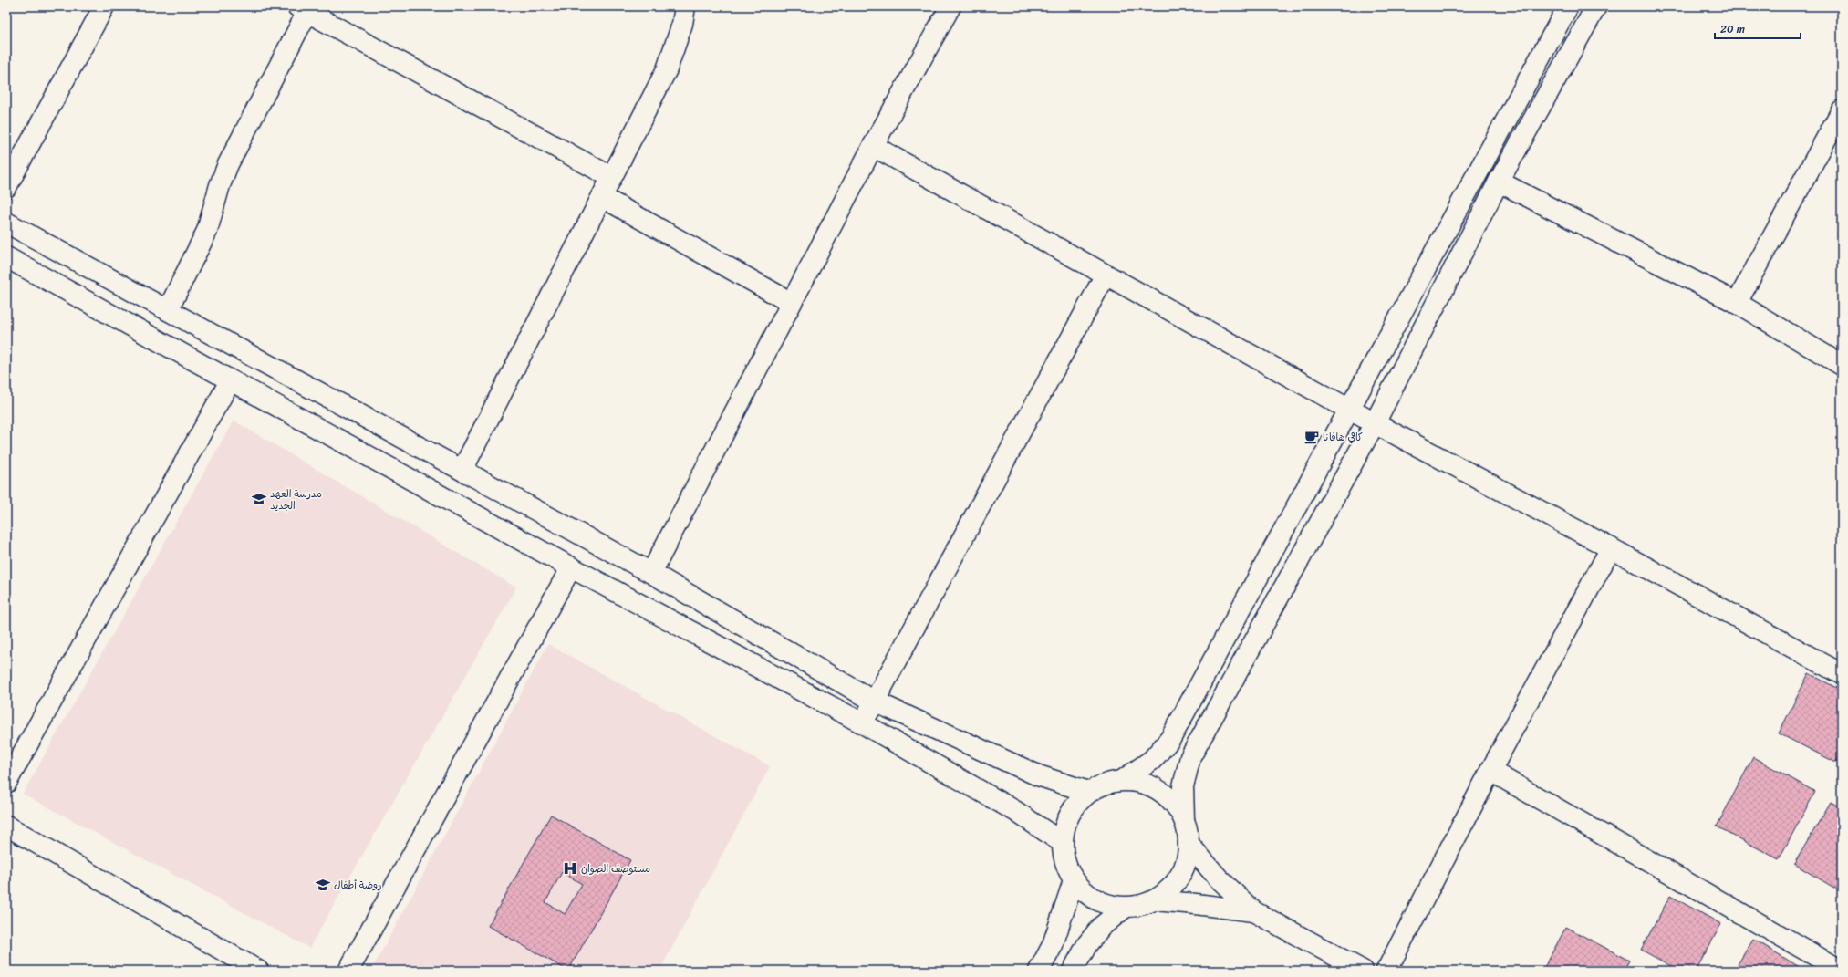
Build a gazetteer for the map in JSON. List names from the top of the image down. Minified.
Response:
{"places":{"cafe":["كافي هافانا"],"school or university":["مدرسة العهد الجديد","روضة أطفال"],"hospital":["مستوصف الصوان"]},"scale_bar":"20 m"}
